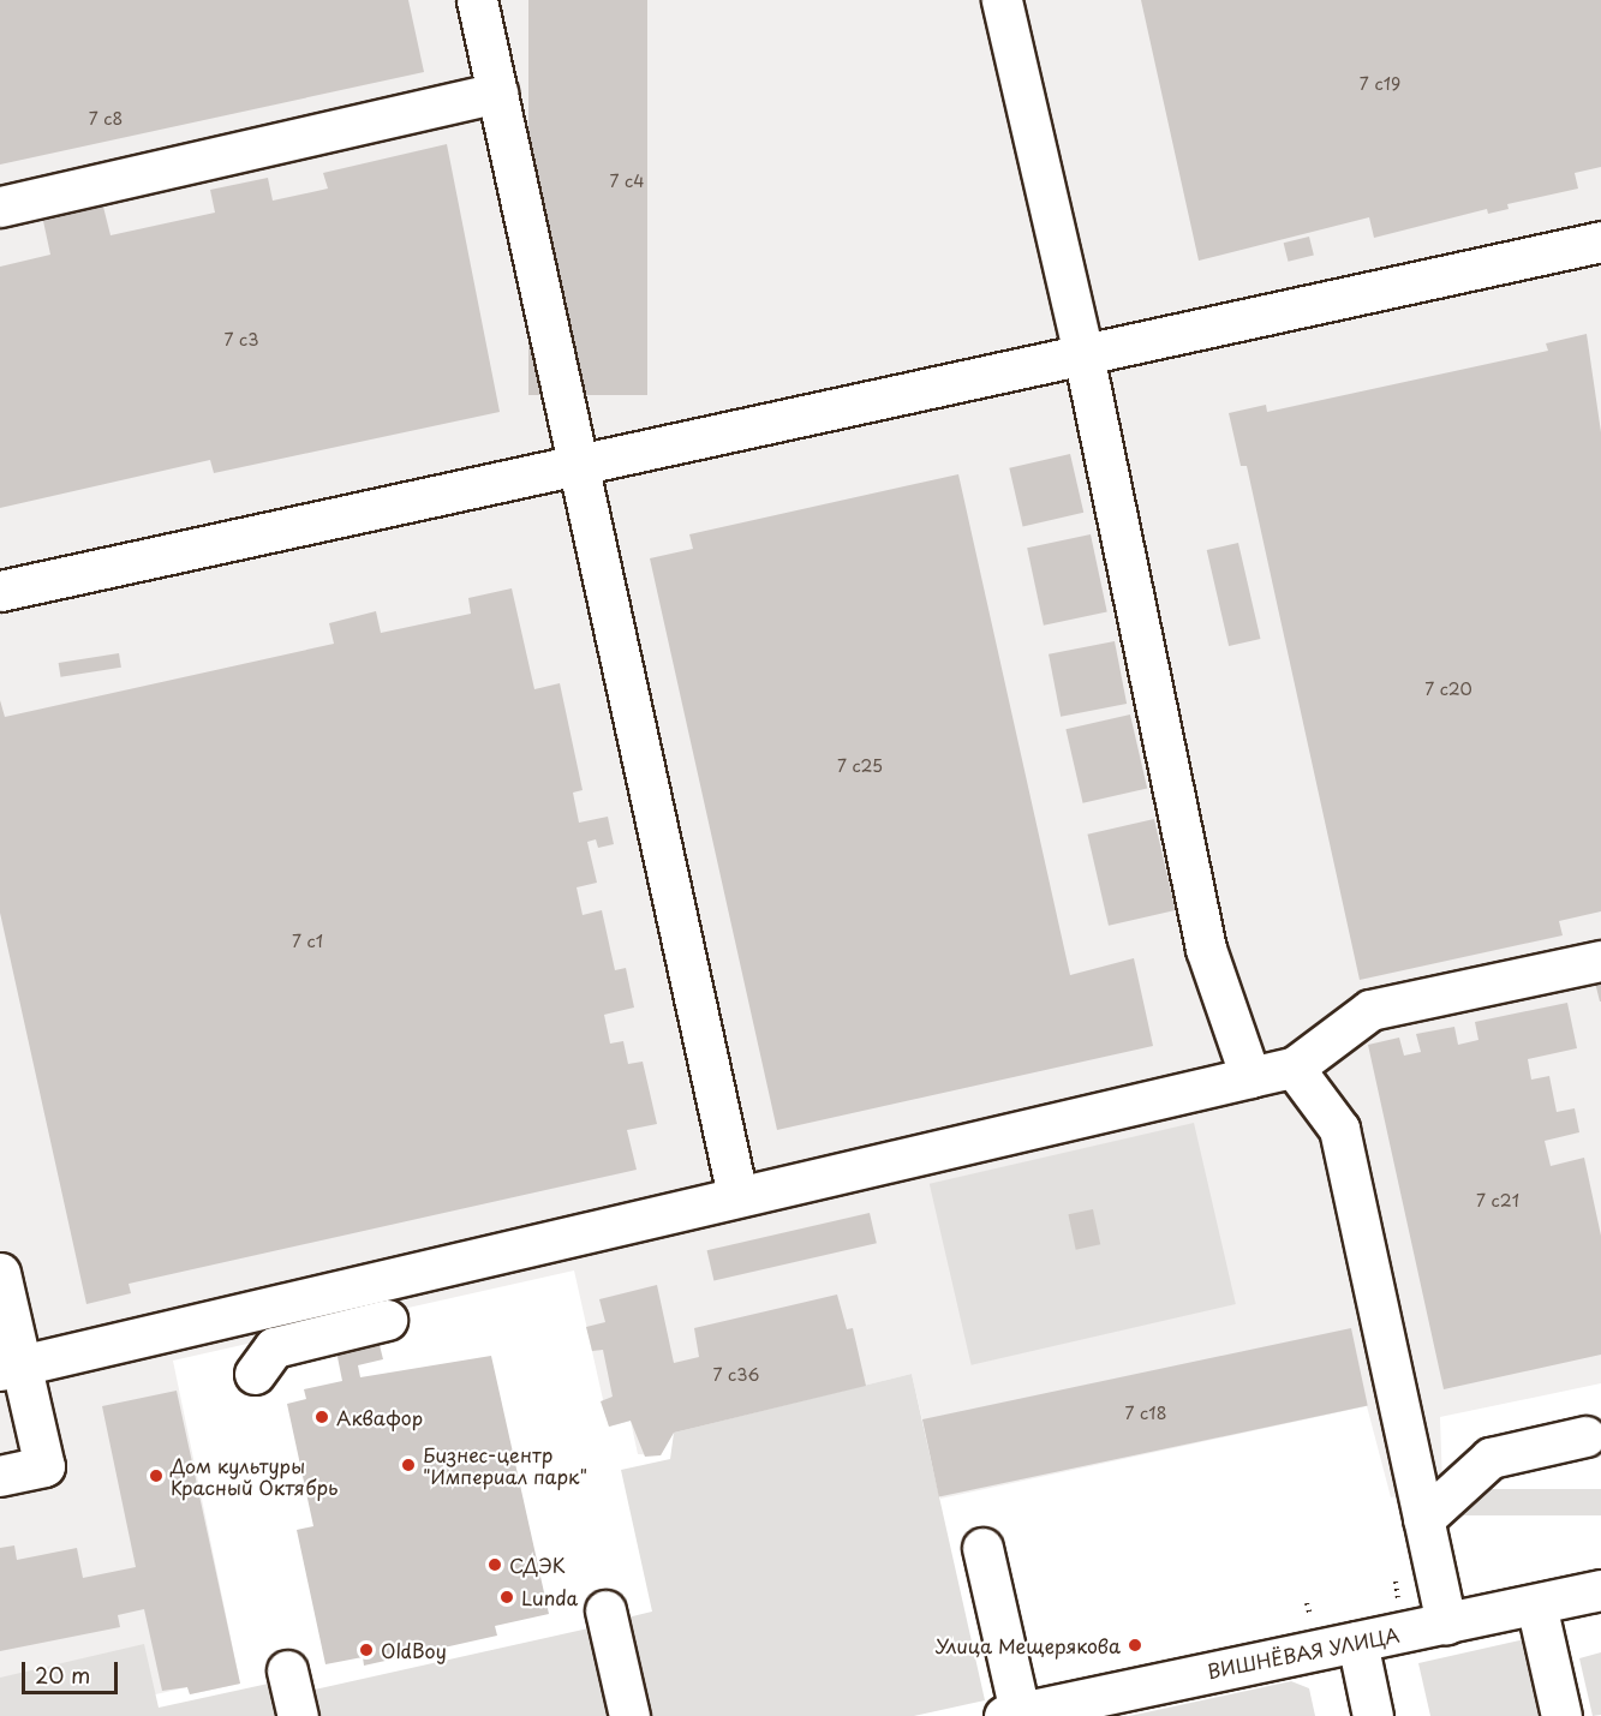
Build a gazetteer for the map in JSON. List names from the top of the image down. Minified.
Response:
{"streets":{"street":["ВИШНЁВАЯ УЛИЦА"]},"places":["Аквафор","Бизнес-центр \"Империал парк\"","Дом культуры Красный Октябрь","СДЭК","Lunda","Улица Мещерякова","OldBoy"],"house_numbers":["7 с19","7 с8","7 с4","7 с3","7 с20","7 с25","7 с1","7 с21","7 с36","7 с18"],"scale_bar":"20 m"}
